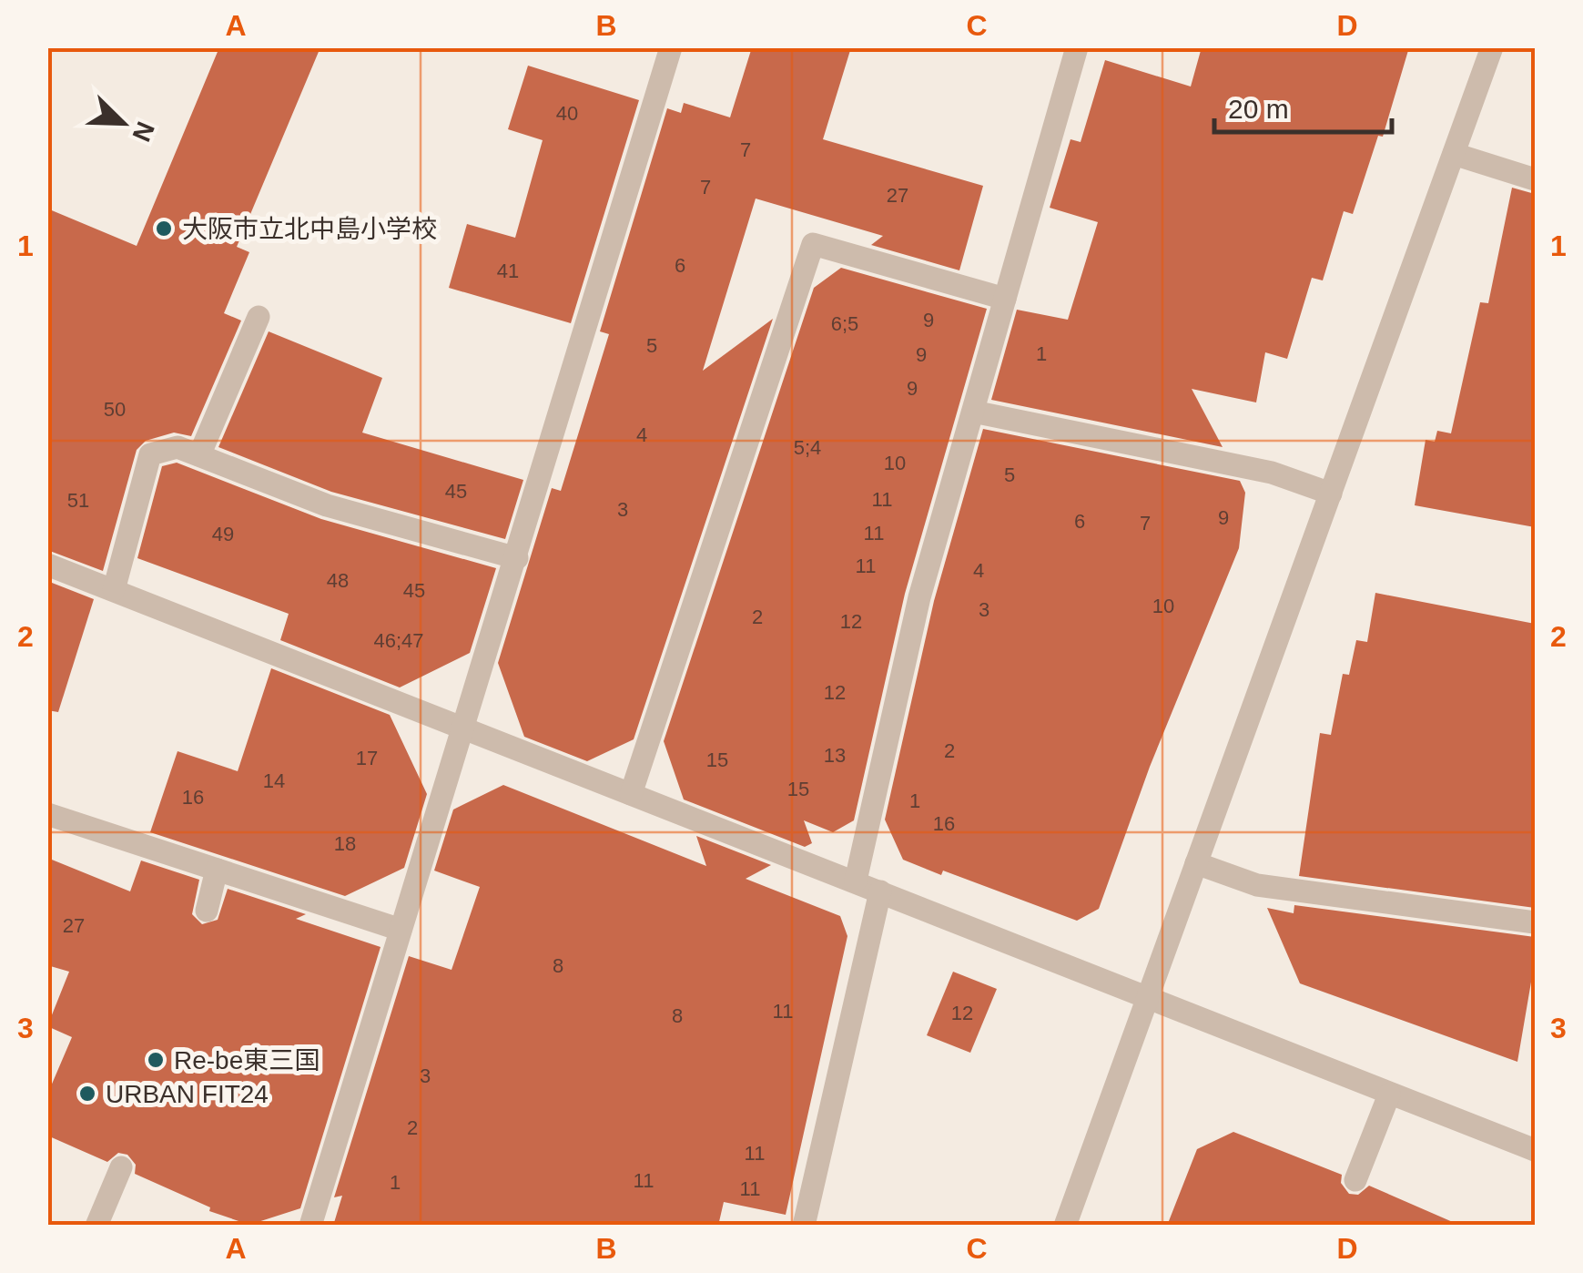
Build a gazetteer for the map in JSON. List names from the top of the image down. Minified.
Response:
{"places":["大阪市立北中島小学校","Re-be東三国","URBAN FIT24"],"house_numbers":["40","7","7","27","6","41","9","6;5","5","1","9","9","50","4","5;4","10","5","45","11","51","3","9","6","7","11","49","11","4","48","45","10","3","2","12","46;47","12","2","13","17","15","14","15","16","1","16","18","27","8","11","12","8","3","2","11","11","1","11"],"scale_bar":"20 m","north":"bottom right","grid":{"columns":["A","B","C","D"],"rows":["1","2","3"]}}
